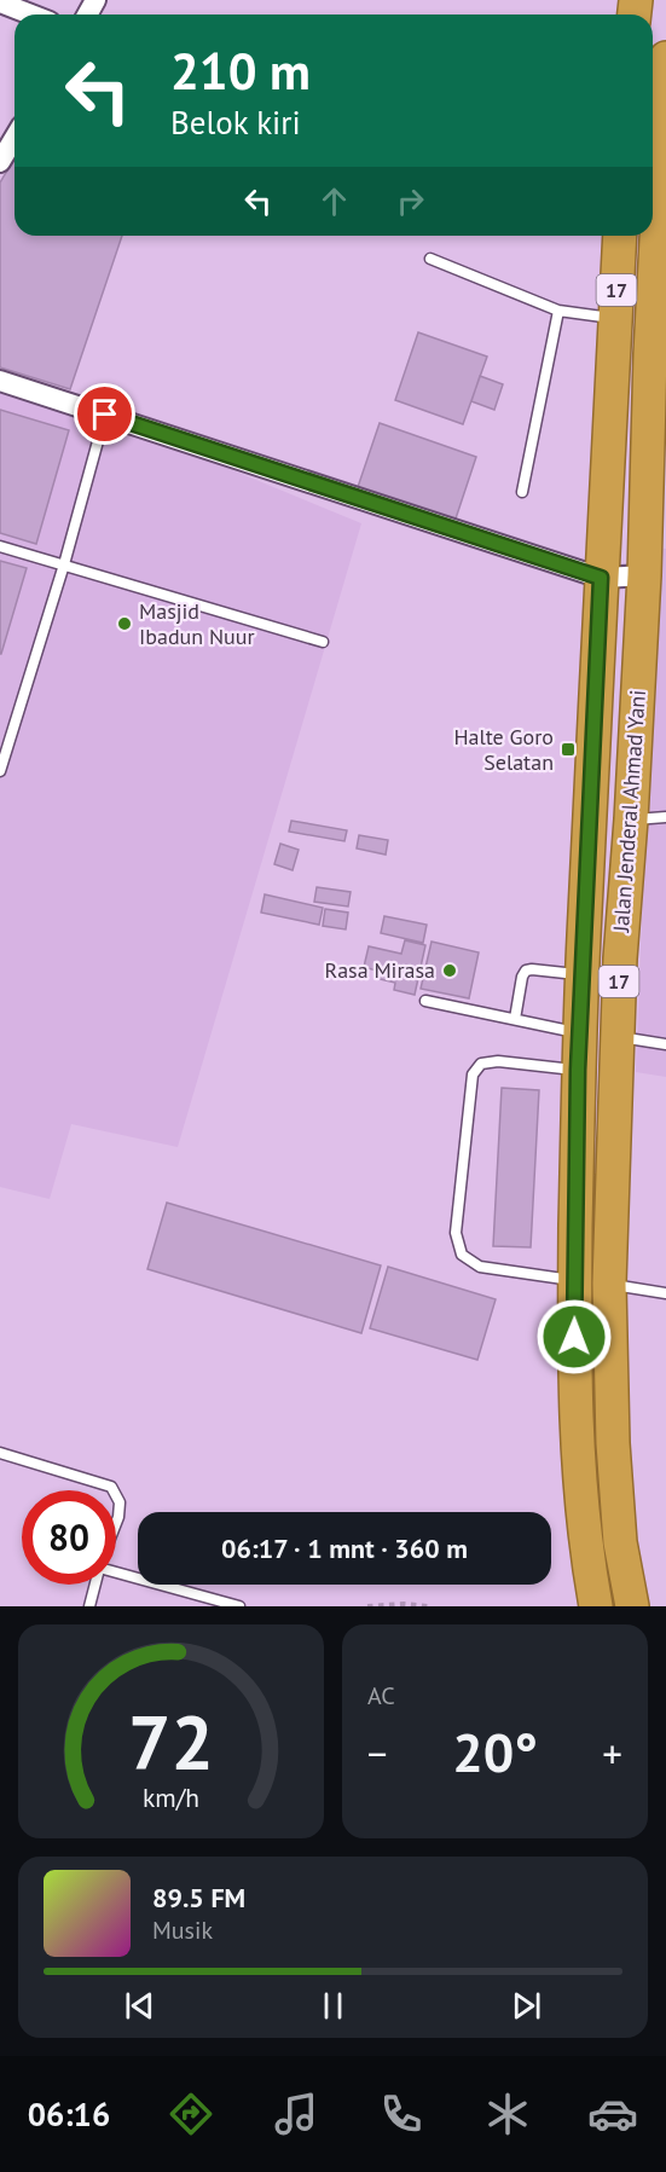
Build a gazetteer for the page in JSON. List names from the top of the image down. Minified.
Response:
{"streets":{"highway":["17","Jalan Jenderal Ahmad Yani"]},"places":{"other":["Masjid Ibadun Nuur","Rasa Mirasa"],"transit":["Halte Goro Selatan"]},"page":{"turn":["210 m","Belok kiri"],"limit":"80","trip":"06:17 · 1 mnt · 360 m","tile":"AC","heat":["−","20°","+"],"song":["89.5 FM","Musik"],"tabs":"06:16","gauge":["72","km/h"]}}
